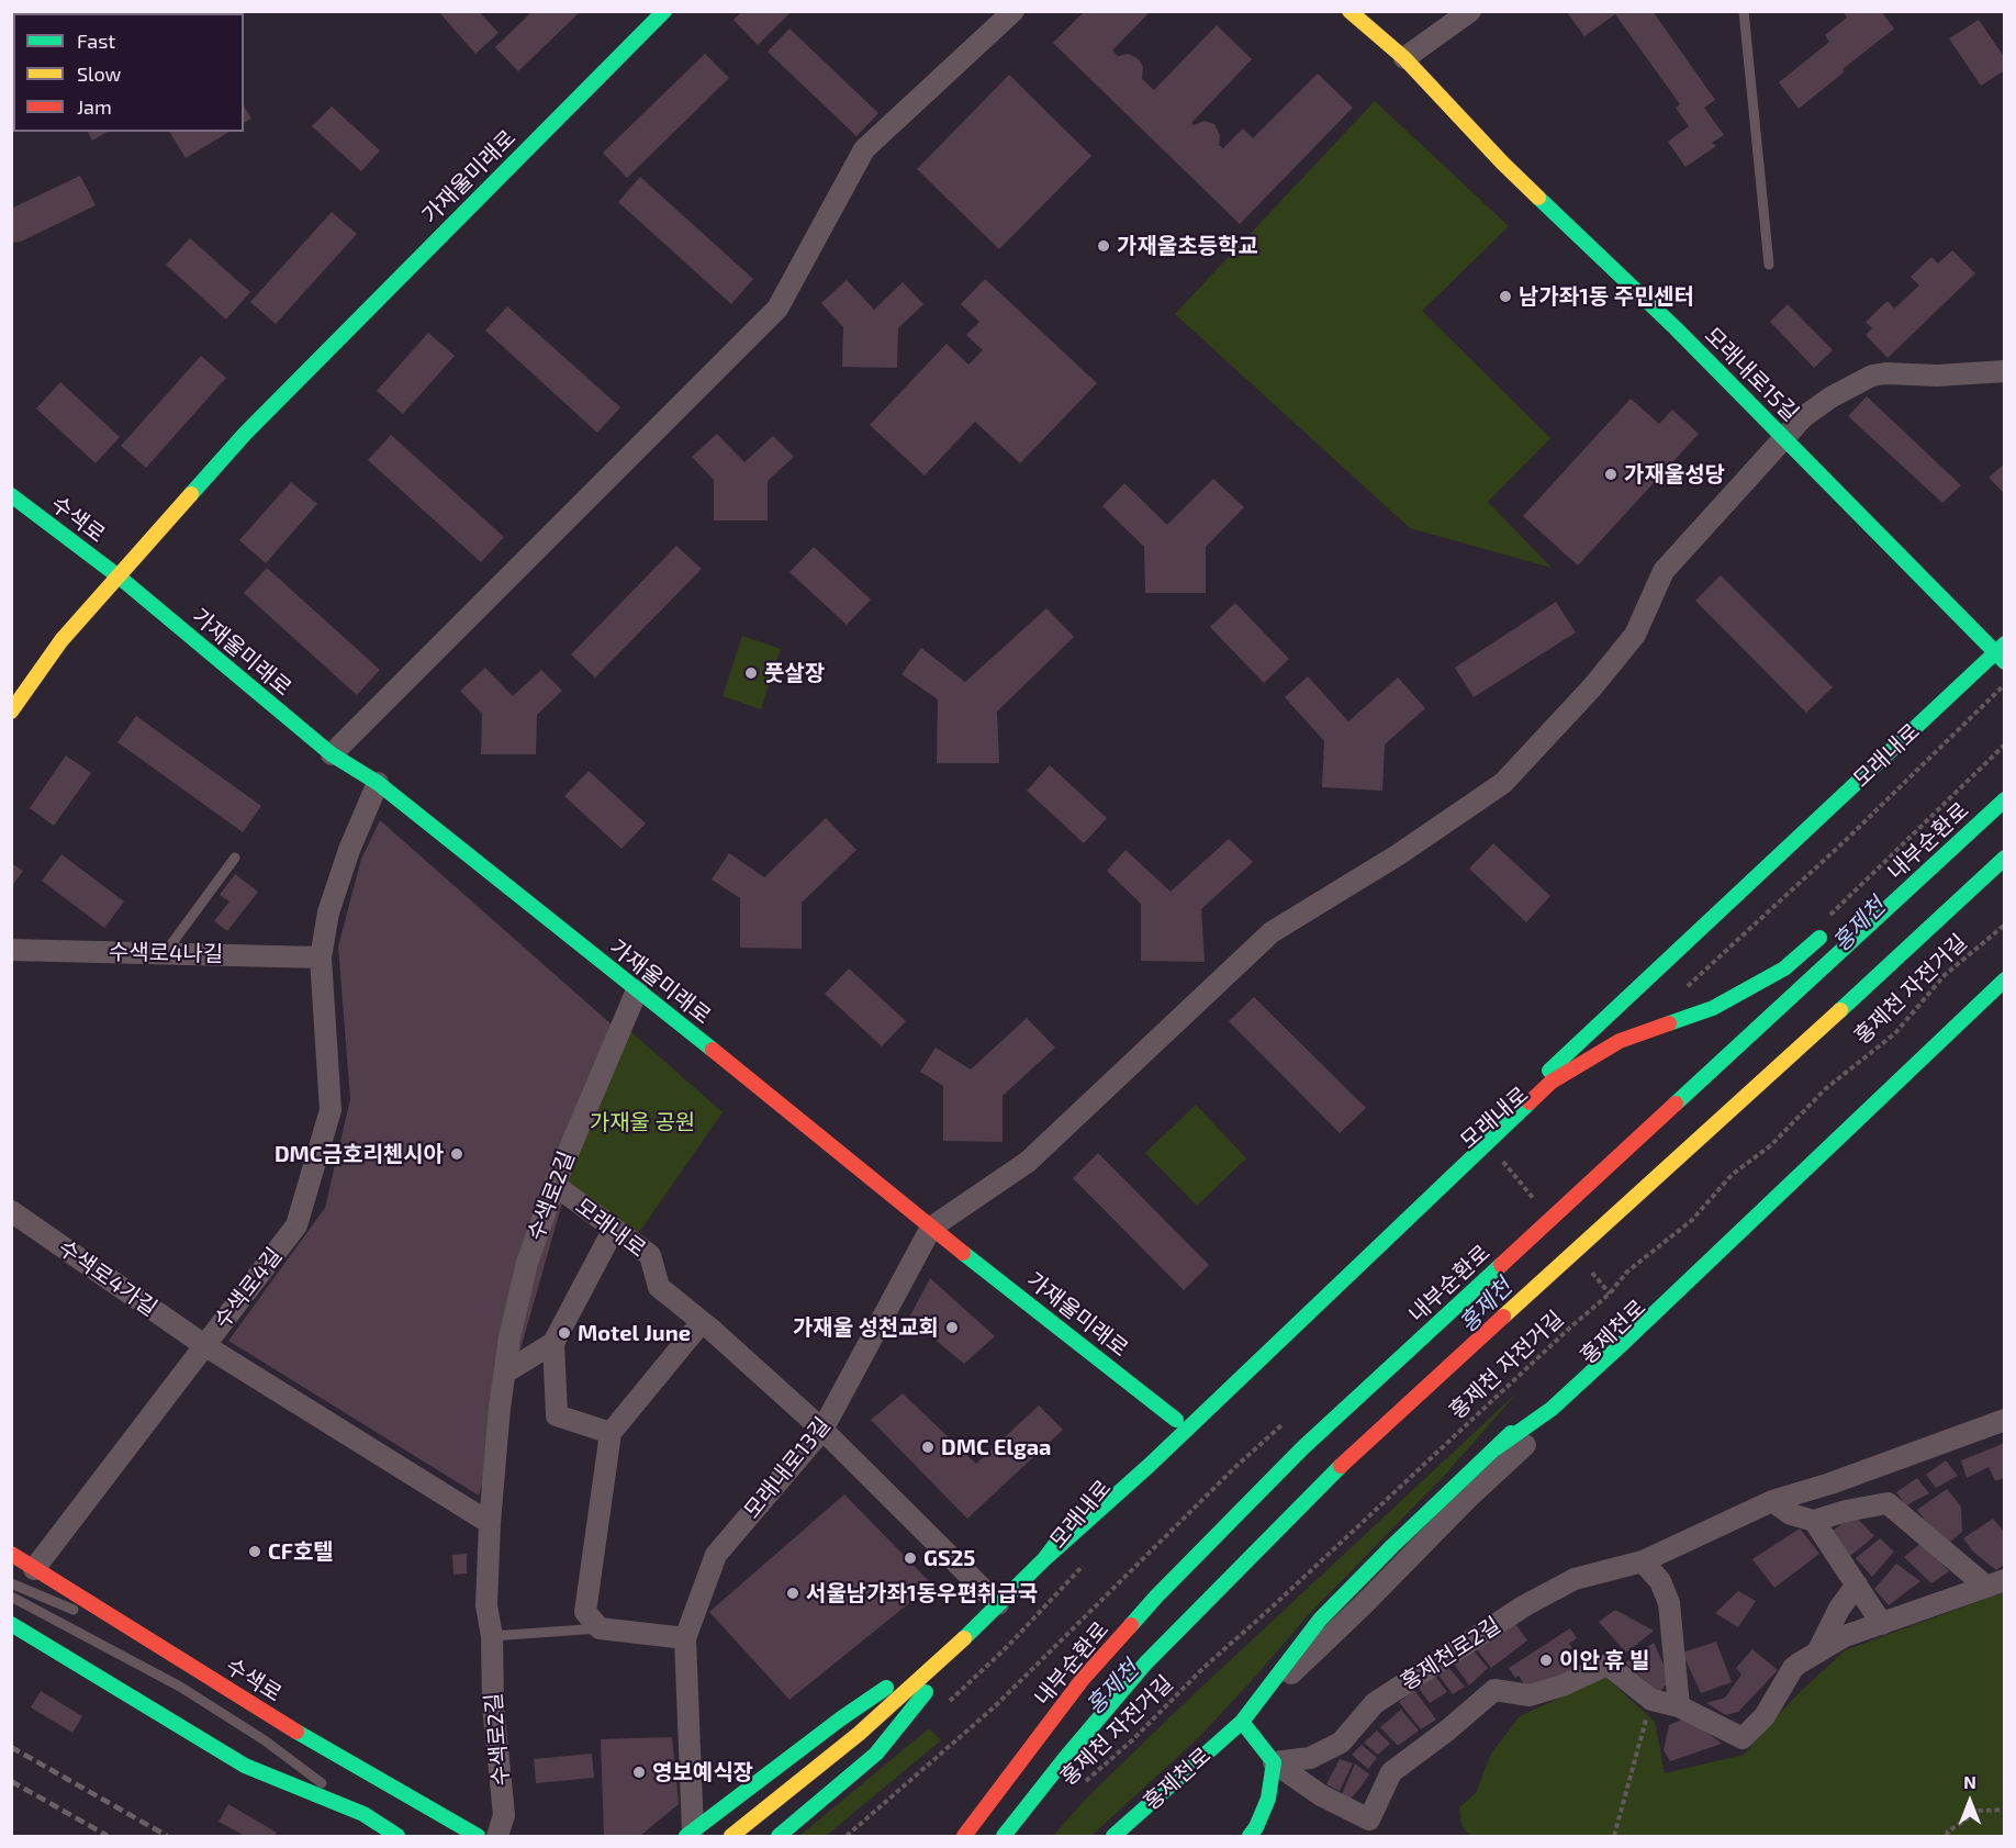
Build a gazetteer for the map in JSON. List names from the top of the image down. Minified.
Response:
{"streets":{"main road":["가재울미래로","모래내로15길","수색로","모래내로","내부순환로","홍제천로"],"street":["수색로4나길","수색로2길","수색로4가길","수색로4길","모래내로13길","홍제천로2길"],"path":["홍제천 자전거길"]},"crossings":[["가재울미래로","수색로"],["가재울미래로","수색로2길"],["가재울미래로","수색로4길"],["가재울미래로","모래내로13길"],["모래내로15길","모래내로"],["수색로","수색로4길"],["모래내로","수색로2길"],["모래내로","모래내로13길"],["수색로4나길","수색로4길"],["수색로4가길","수색로4길"]],"water":["홍제천"],"parks":["가재울 공원"],"places":["가재울초등학교","남가좌1동 주민센터","가재울성당","풋살장","DMC금호리첸시아","가재울 성천교회","Motel June","DMC Elgaa","CF호텔","GS25","서울남가좌1동우편취급국","이안 휴 빌","영보예식장"],"legend":["Fast","Slow","Jam"],"north":"top"}
